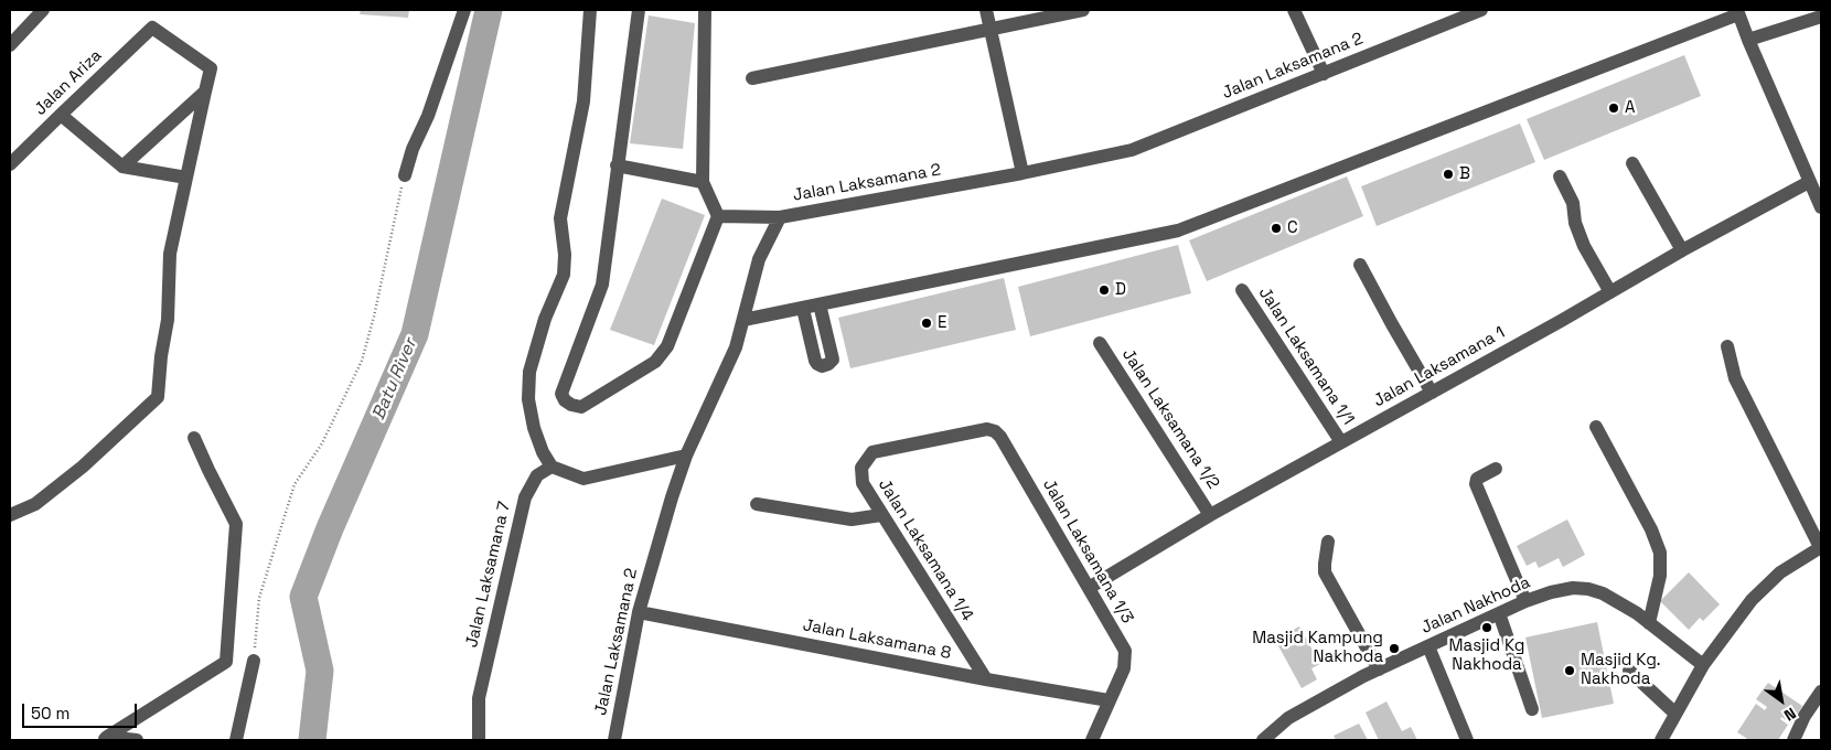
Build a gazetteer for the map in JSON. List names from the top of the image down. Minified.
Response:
{"streets":{"street":["Jalan Laksamana 2","Jalan Ariza","Jalan Laksamana 1/1","Jalan Laksamana 1","Jalan Laksamana 1/2","Jalan Laksamana 1/4","Jalan Laksamana 1/3","Jalan Laksamana 7","Jalan Nakhoda","Jalan Laksamana 8"]},"crossings":[["Jalan Laksamana 2","Jalan Laksamana 8"],["Jalan Laksamana 1/1","Jalan Laksamana 1"],["Jalan Laksamana 1","Jalan Laksamana 1/2"],["Jalan Laksamana 1","Jalan Laksamana 1/3"],["Jalan Laksamana 1/4","Jalan Laksamana 1/3"],["Jalan Laksamana 1/4","Jalan Laksamana 8"],["Jalan Laksamana 1/3","Jalan Laksamana 8"]],"water":["Batu River"],"places":["A","B","C","D","E","Masjid Kg Nakhoda","Masjid Kampung Nakhoda","Masjid Kg. Nakhoda"],"scale_bar":"50 m","north":"bottom right"}
